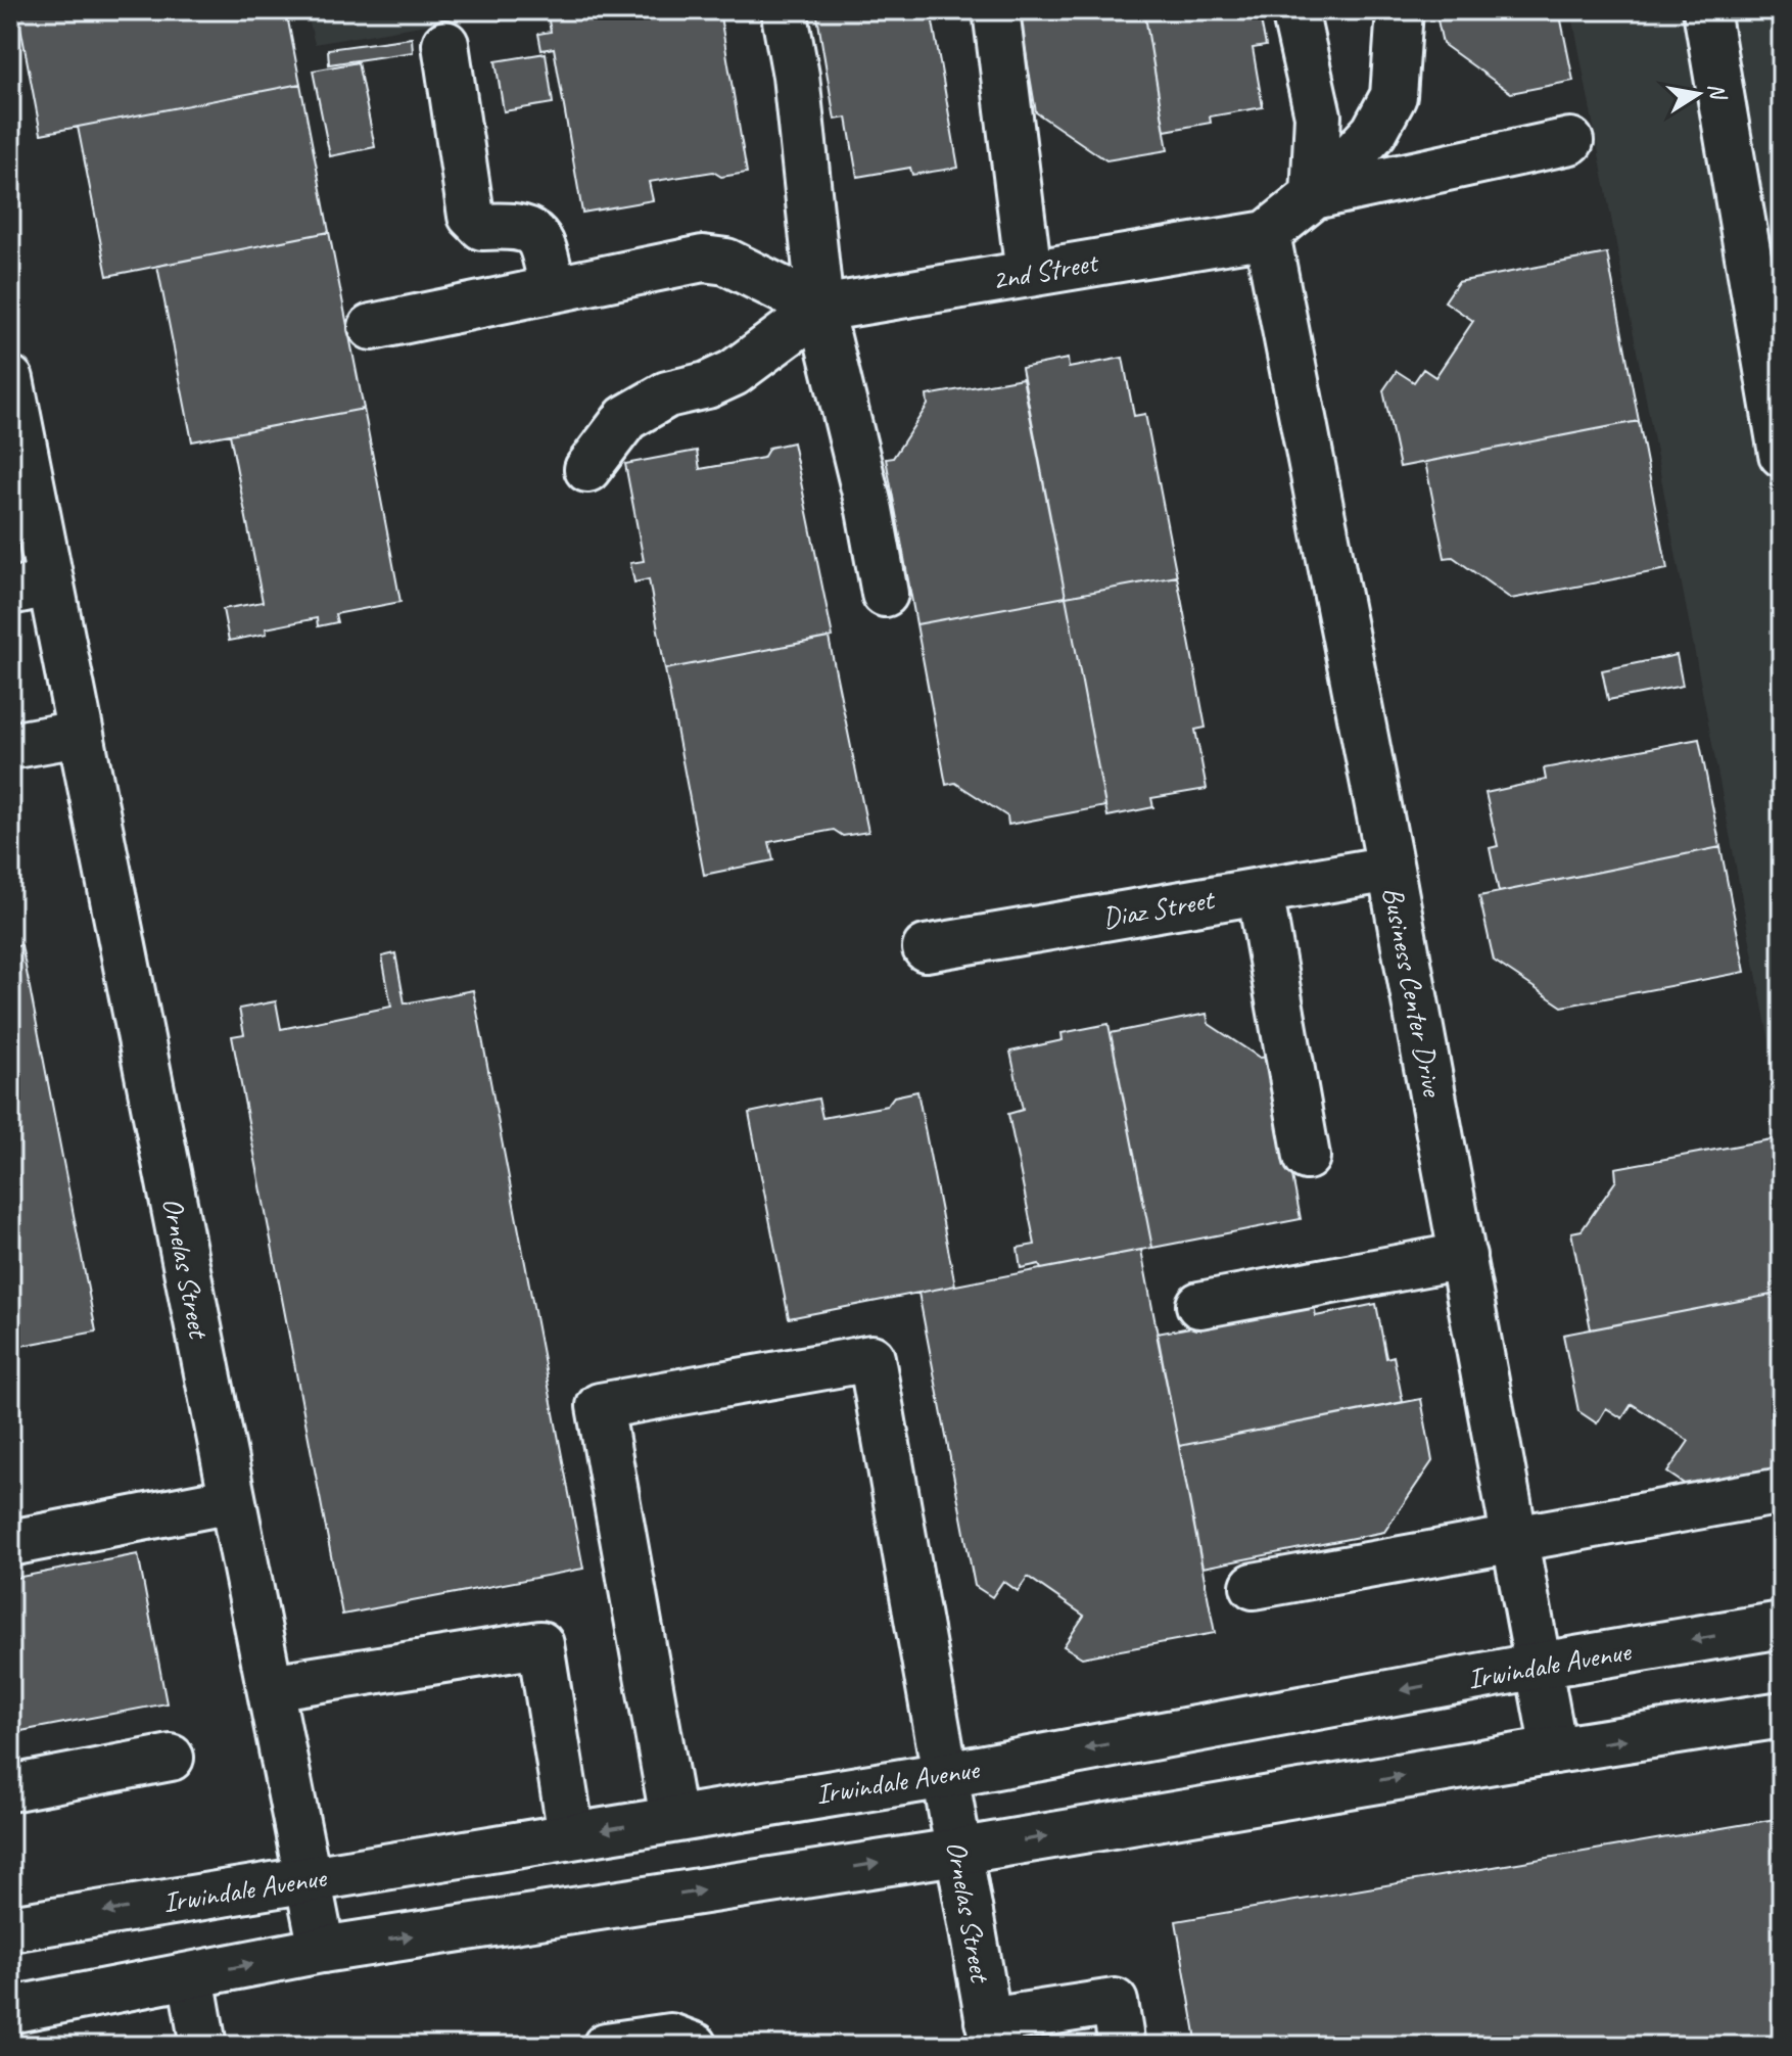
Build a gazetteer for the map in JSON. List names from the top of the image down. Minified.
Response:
{"streets":{"street":["2nd Street","Diaz Street","Business Center Drive","Ornelas Street","Irwindale Avenue"]},"crossings":[["2nd Street","Business Center Drive"],["Diaz Street","Business Center Drive"],["Business Center Drive","Irwindale Avenue"],["Ornelas Street","Irwindale Avenue"]],"north":"right"}
